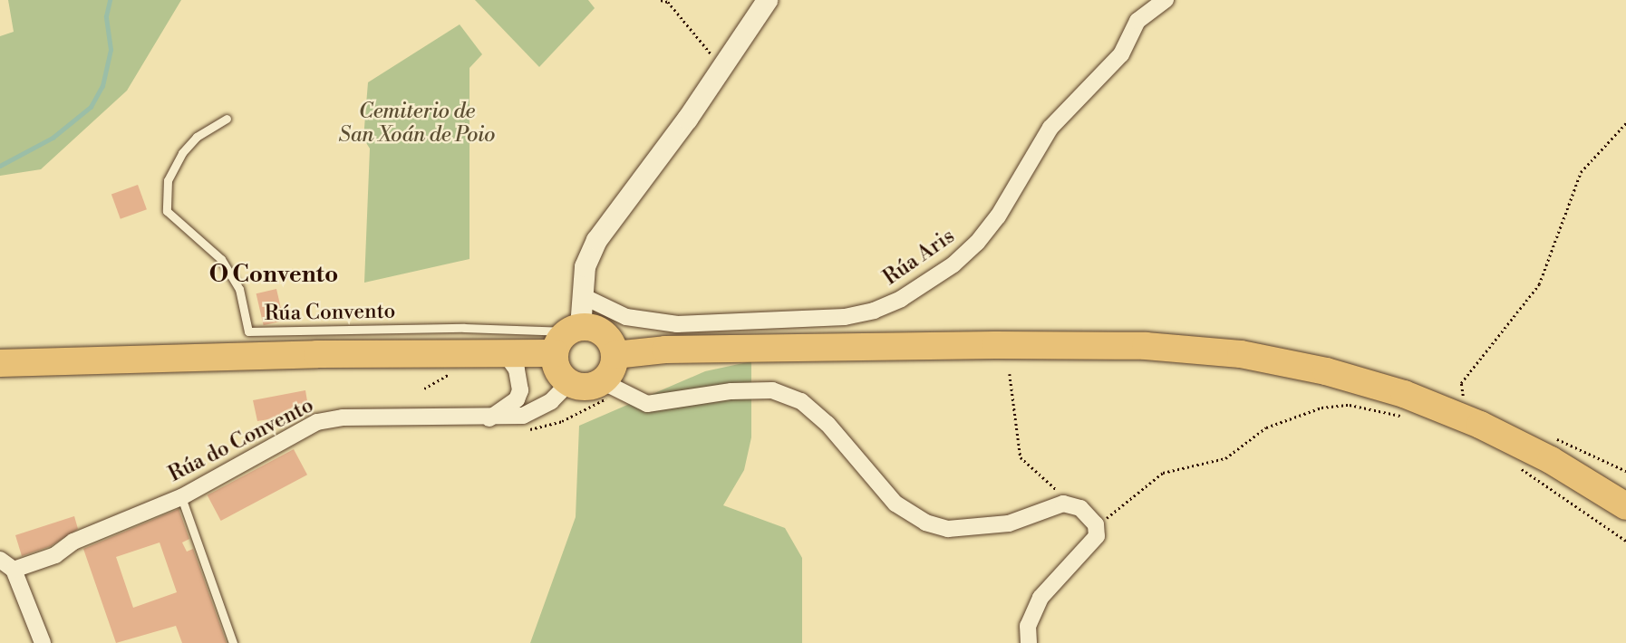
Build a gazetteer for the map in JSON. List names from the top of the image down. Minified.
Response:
{"streets":{"street":["Rúa Aris","Rúa do Convento"],"lane":["Rúa Convento"]},"crossings":[["Rúa Convento","Rúa do Convento"]],"districts":["O Convento"],"parks":["Cemiterio de San Xoán de Poio"]}
